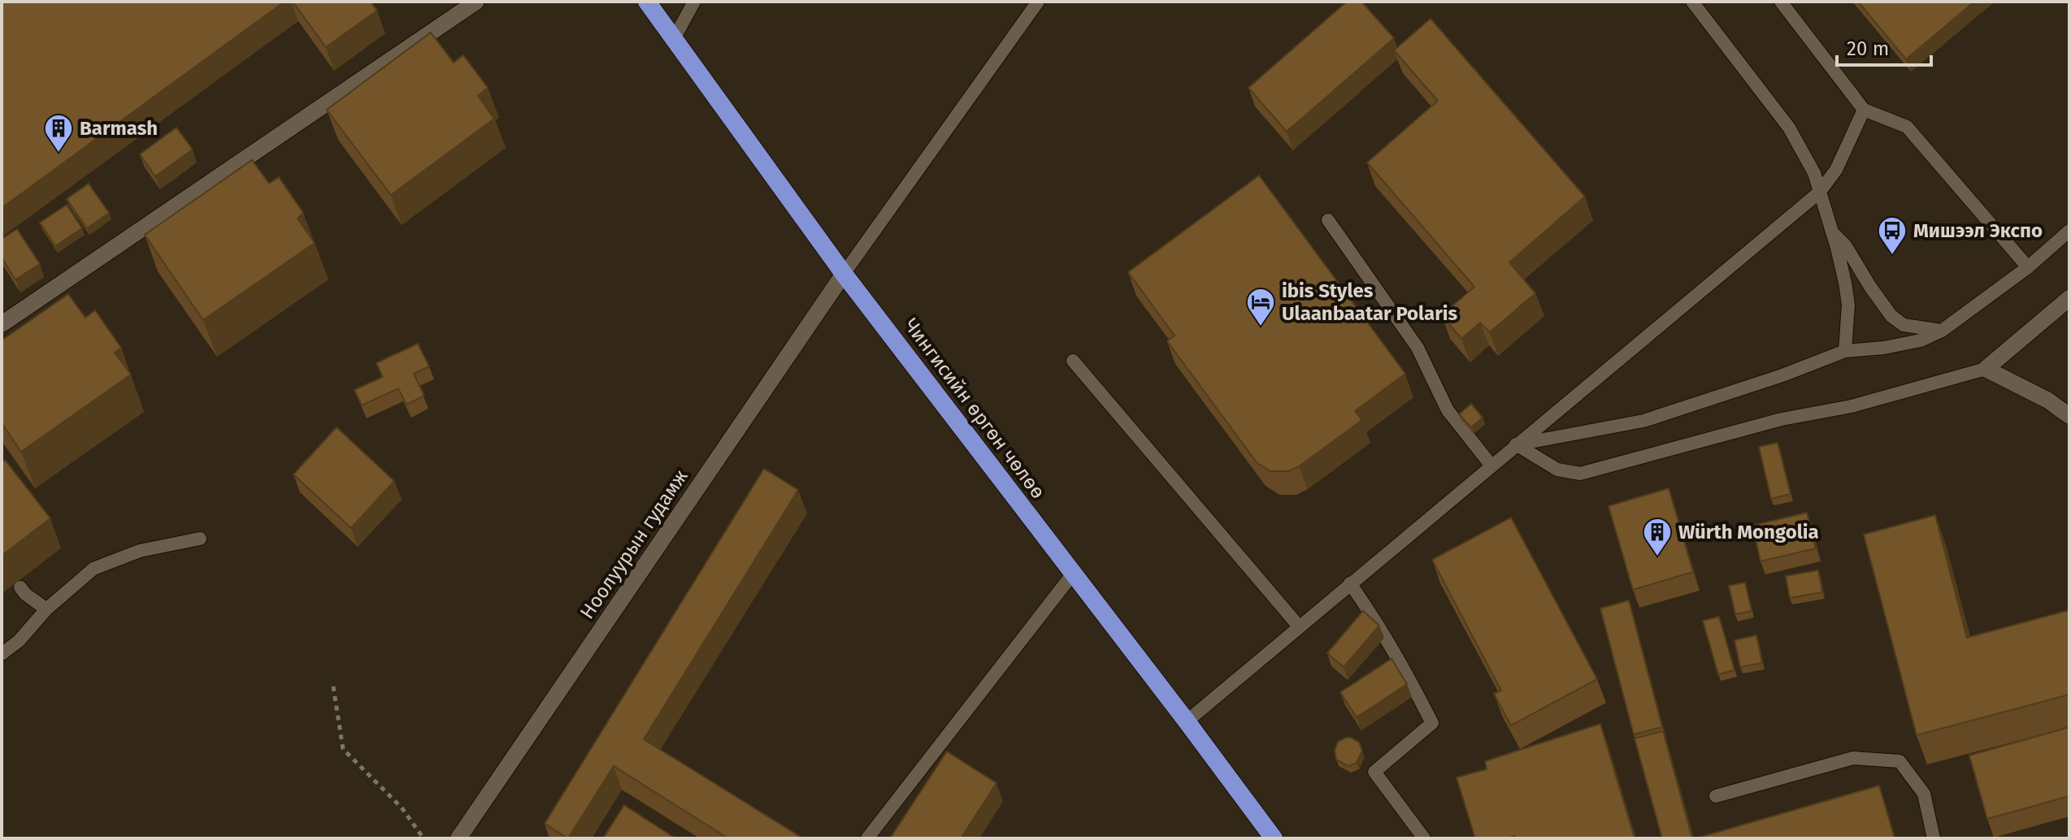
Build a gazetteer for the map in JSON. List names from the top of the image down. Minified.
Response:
{"streets":{"highway":["Чингисийн өргөн чөлөө"],"street":["Ноолуурын гудамж"]},"crossings":[["Чингисийн өргөн чөлөө","Ноолуурын гудамж"]],"places":{"building":["Barmash","Würth Mongolia"],"bus stop":["Мишээл Экспо"],"hotel":["ibis Styles Ulaanbaatar Polaris"]},"scale_bar":"20 m"}
